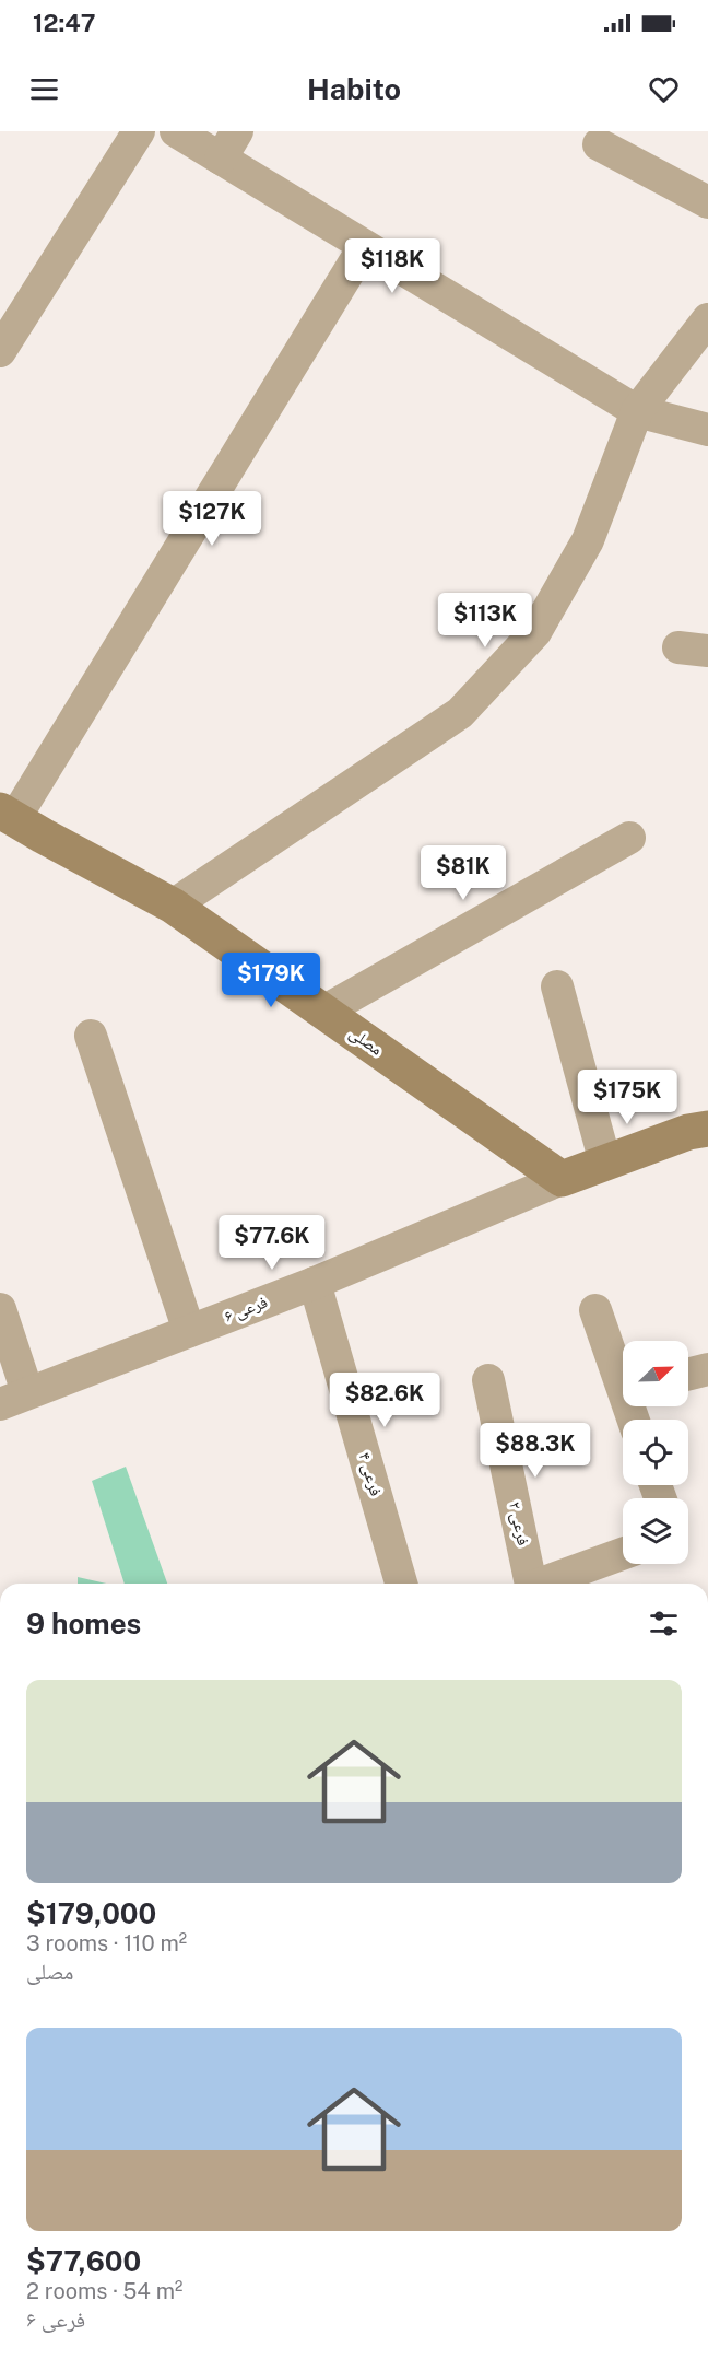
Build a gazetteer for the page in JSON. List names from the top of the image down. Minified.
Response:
{"streets":{"street":["مصلی","فرعی ۶","فرعی ۴","فرعی ۲"]},"crossings":[["مصلی","فرعی ۶"],["فرعی ۶","فرعی ۴"]],"north":"top right","page":{"status":"12:47","header":"Habito","price":["$118K","$127K","$113K","$81K","$179K","$175K","$77.6K","$82.6K","$88.3K"],"heading":"9 homes","list":[{"name":"$179,000","note":"3 rooms · 110 m² · مصلی"},{"name":"$77,600","note":"2 rooms · 54 m² · فرعی ۶"}]}}
